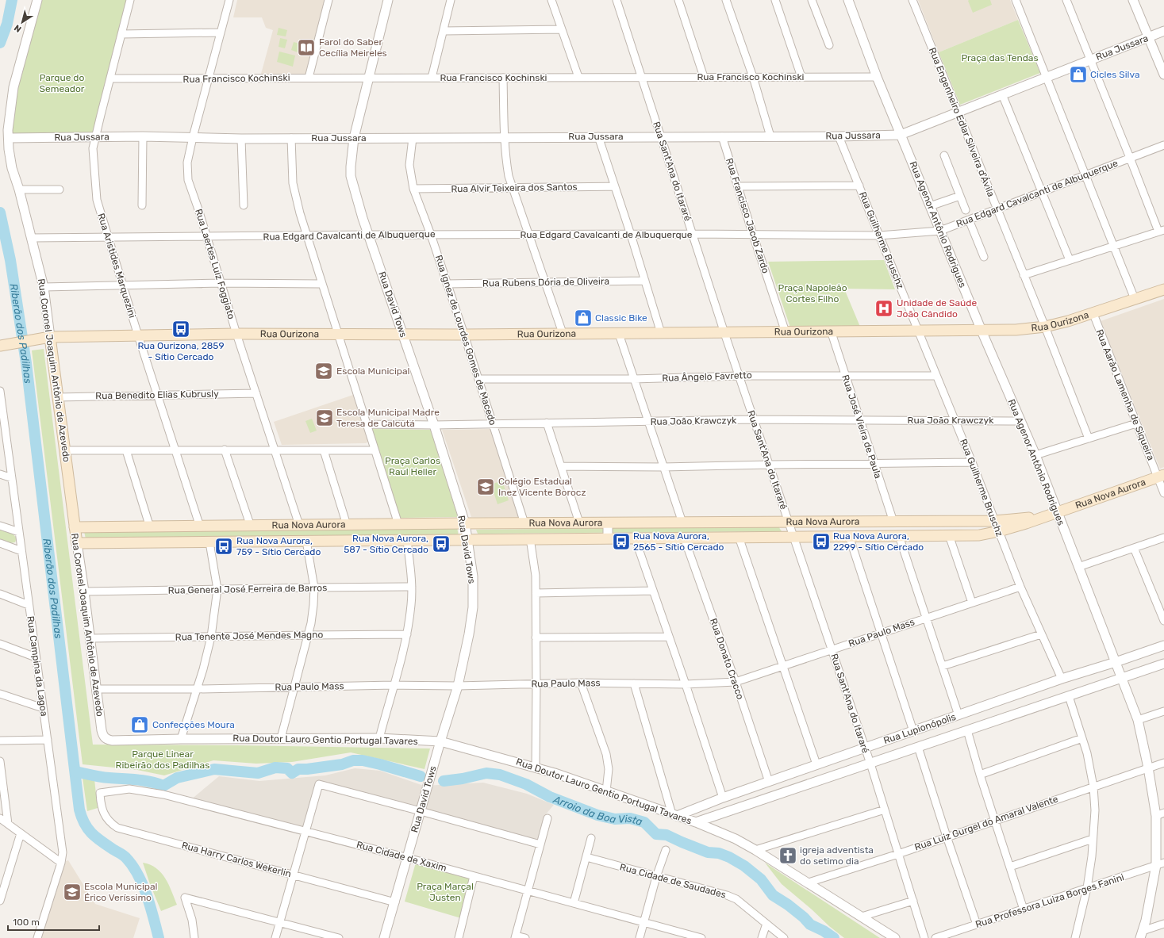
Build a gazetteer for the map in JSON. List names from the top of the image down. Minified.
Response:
{"streets":{"main road":["Rua Ourizona","Rua Coronel Joaquim Antônio de Azevedo","Rua Nova Aurora"],"street":["Rua Jussara","Rua Francisco Kochinski","Rua Engenheiro Edlar Silveira d'Ávila","Rua Sant'Ana do Itararé","Rua Alvir Teixeira dos Santos","Rua Edgard Cavalcanti de Albuquerque","Rua Francisco Jacob Zardo","Rua Agenor Antônio Rodrigues","Rua Guilherme Bruschz","Rua Laertes Luiz Foggiato","Rua Aristides Marquezini","Rua Rubens Dória de Oliveira","Rua David Tows","Rua Ignez de Lourdes Gomes de Macedo","Rua Ângelo Favretto","Rua Benedito Elias Kubrusly","Rua Aarão Lamenha de Siqueira","Rua João Krawczyk","Rua José Vieira de Paula","Rua General José Ferreira de Barros","Rua Paulo Mass","Rua Tenente José Mendes Magno","Rua Donato Cracco","Rua Campina da Lagoa","Rua Lupionópolis","Rua Doutor Lauro Gentio Portugal Tavares","Rua Luiz Gurgel do Amaral Valente","Rua Cidade de Xaxim","Rua Harry Carlos Wekerlin","Rua Cidade de Saudades","Rua Professora Luiza Borges Fanini"]},"crossings":[["Rua Jussara","Rua Engenheiro Edlar Silveira d'Ávila"],["Rua Jussara","Rua Sant'Ana do Itararé"],["Rua Jussara","Rua Francisco Jacob Zardo"],["Rua Jussara","Rua Agenor Antônio Rodrigues"],["Rua Jussara","Rua Guilherme Bruschz"],["Rua Jussara","Rua Laertes Luiz Foggiato"],["Rua Jussara","Rua Aristides Marquezini"],["Rua Jussara","Rua David Tows"],["Rua Jussara","Rua Ignez de Lourdes Gomes de Macedo"],["Rua Jussara","Rua Coronel Joaquim Antônio de Azevedo"],["Rua Francisco Kochinski","Rua Sant'Ana do Itararé"],["Rua Francisco Kochinski","Rua Agenor Antônio Rodrigues"],["Rua Francisco Kochinski","Rua Laertes Luiz Foggiato"],["Rua Francisco Kochinski","Rua Aristides Marquezini"],["Rua Francisco Kochinski","Rua David Tows"],["Rua Engenheiro Edlar Silveira d'Ávila","Rua Edgard Cavalcanti de Albuquerque"],["Rua Engenheiro Edlar Silveira d'Ávila","Rua Ourizona"],["Rua Sant'Ana do Itararé","Rua Edgard Cavalcanti de Albuquerque"],["Rua Sant'Ana do Itararé","Rua Ourizona"],["Rua Sant'Ana do Itararé","Rua Ângelo Favretto"],["Rua Sant'Ana do Itararé","Rua João Krawczyk"],["Rua Sant'Ana do Itararé","Rua Nova Aurora"],["Rua Sant'Ana do Itararé","Rua Paulo Mass"],["Rua Sant'Ana do Itararé","Rua Lupionópolis"],["Rua Sant'Ana do Itararé","Rua Luiz Gurgel do Amaral Valente"],["Rua Alvir Teixeira dos Santos","Rua Ignez de Lourdes Gomes de Macedo"],["Rua Edgard Cavalcanti de Albuquerque","Rua Francisco Jacob Zardo"],["Rua Edgard Cavalcanti de Albuquerque","Rua Agenor Antônio Rodrigues"],["Rua Edgard Cavalcanti de Albuquerque","Rua Guilherme Bruschz"],["Rua Edgard Cavalcanti de Albuquerque","Rua Laertes Luiz Foggiato"],["Rua Edgard Cavalcanti de Albuquerque","Rua Aristides Marquezini"],["Rua Edgard Cavalcanti de Albuquerque","Rua David Tows"],["Rua Edgard Cavalcanti de Albuquerque","Rua Ignez de Lourdes Gomes de Macedo"],["Rua Edgard Cavalcanti de Albuquerque","Rua Coronel Joaquim Antônio de Azevedo"],["Rua Francisco Jacob Zardo","Rua Ourizona"],["Rua Agenor Antônio Rodrigues","Rua Ourizona"],["Rua Agenor Antônio Rodrigues","Rua João Krawczyk"],["Rua Agenor Antônio Rodrigues","Rua Nova Aurora"],["Rua Agenor Antônio Rodrigues","Rua Lupionópolis"],["Rua Agenor Antônio Rodrigues","Rua Luiz Gurgel do Amaral Valente"],["Rua Agenor Antônio Rodrigues","Rua Professora Luiza Borges Fanini"],["Rua Guilherme Bruschz","Rua Ourizona"],["Rua Guilherme Bruschz","Rua Ângelo Favretto"],["Rua Guilherme Bruschz","Rua João Krawczyk"],["Rua Guilherme Bruschz","Rua Nova Aurora"],["Rua Guilherme Bruschz","Rua Paulo Mass"],["Rua Guilherme Bruschz","Rua Lupionópolis"],["Rua Laertes Luiz Foggiato","Rua Ourizona"],["Rua Laertes Luiz Foggiato","Rua Benedito Elias Kubrusly"],["Rua Laertes Luiz Foggiato","Rua Nova Aurora"],["Rua Aristides Marquezini","Rua Ourizona"],["Rua Aristides Marquezini","Rua Benedito Elias Kubrusly"],["Rua Aristides Marquezini","Rua Nova Aurora"],["Rua Rubens Dória de Oliveira","Rua Ignez de Lourdes Gomes de Macedo"],["Rua David Tows","Rua Ourizona"],["Rua David Tows","Rua João Krawczyk"],["Rua David Tows","Rua Nova Aurora"],["Rua David Tows","Rua Paulo Mass"],["Rua David Tows","Rua Doutor Lauro Gentio Portugal Tavares"],["Rua David Tows","Rua Cidade de Xaxim"],["Rua David Tows","Rua Harry Carlos Wekerlin"],["Rua Ourizona","Rua Ignez de Lourdes Gomes de Macedo"],["Rua Ourizona","Rua Coronel Joaquim Antônio de Azevedo"],["Rua Ourizona","Rua Aarão Lamenha de Siqueira"],["Rua Ourizona","Rua José Vieira de Paula"],["Rua Ignez de Lourdes Gomes de Macedo","Rua Ângelo Favretto"],["Rua Ignez de Lourdes Gomes de Macedo","Rua João Krawczyk"],["Rua Ignez de Lourdes Gomes de Macedo","Rua Nova Aurora"],["Rua Coronel Joaquim Antônio de Azevedo","Rua Benedito Elias Kubrusly"],["Rua Coronel Joaquim Antônio de Azevedo","Rua Nova Aurora"],["Rua Coronel Joaquim Antônio de Azevedo","Rua General José Ferreira de Barros"],["Rua Coronel Joaquim Antônio de Azevedo","Rua Paulo Mass"],["Rua Coronel Joaquim Antônio de Azevedo","Rua Tenente José Mendes Magno"],["Rua Coronel Joaquim Antônio de Azevedo","Rua Doutor Lauro Gentio Portugal Tavares"],["Rua Ângelo Favretto","Rua José Vieira de Paula"],["Rua Aarão Lamenha de Siqueira","Rua Nova Aurora"],["Rua João Krawczyk","Rua José Vieira de Paula"],["Rua José Vieira de Paula","Rua Nova Aurora"],["Rua Nova Aurora","Rua Donato Cracco"],["Rua Paulo Mass","Rua Donato Cracco"],["Rua Donato Cracco","Rua Lupionópolis"],["Rua Lupionópolis","Rua Doutor Lauro Gentio Portugal Tavares"],["Rua Doutor Lauro Gentio Portugal Tavares","Rua Luiz Gurgel do Amaral Valente"],["Rua Cidade de Xaxim","Rua Harry Carlos Wekerlin"]],"water":["Riberão dos Padilhas","Arroio da Boa Vista"],"parks":["Praça das Tendas","Parque do Semeador","Praça Napoleão Cortes Filho","Praça Carlos Raul Heller","Parque Linear Ribeirão dos Padilhas","Praça Marçal Justen"],"places":{"library":["Farol do Saber Cecília Meireles"],"shop":["Cicles Silva","Classic Bike","Confecções Moura"],"hospital":["Unidade de Saúde João Cândido"],"bus stop":["Rua Ourizona, 2859 - Sítio Cercado","Rua Nova Aurora, 2565 - Sítio Cercado","Rua Nova Aurora, 2299 - Sítio Cercado","Rua Nova Aurora, 587 - Sítio Cercado","Rua Nova Aurora, 759 - Sítio Cercado"],"school or university":["Escola Municipal","Escola Municipal Madre Teresa de Calcutá","Colégio Estadual Inez Vicente Borocz","Escola Municipal Érico Veríssimo"],"church":["igreja adventista do setimo dia"]},"scale_bar":"100 m","north":"bottom left"}
